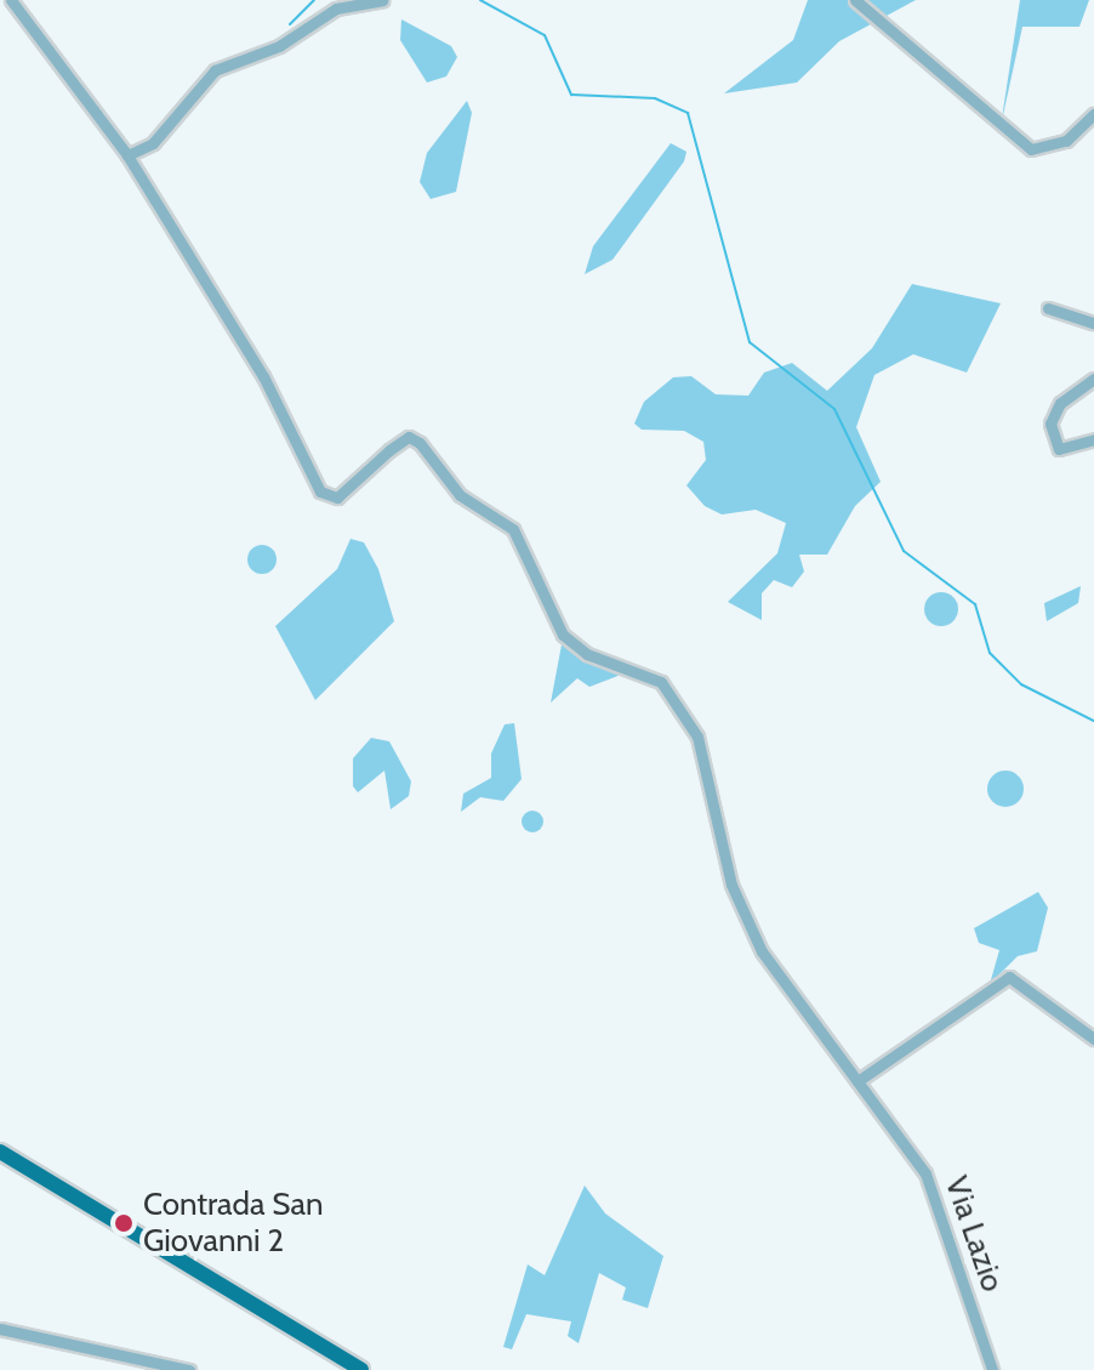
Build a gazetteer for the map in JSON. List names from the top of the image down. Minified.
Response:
{"streets":{"street":["Via Lazio"]},"places":["Contrada San Giovanni 2"]}
